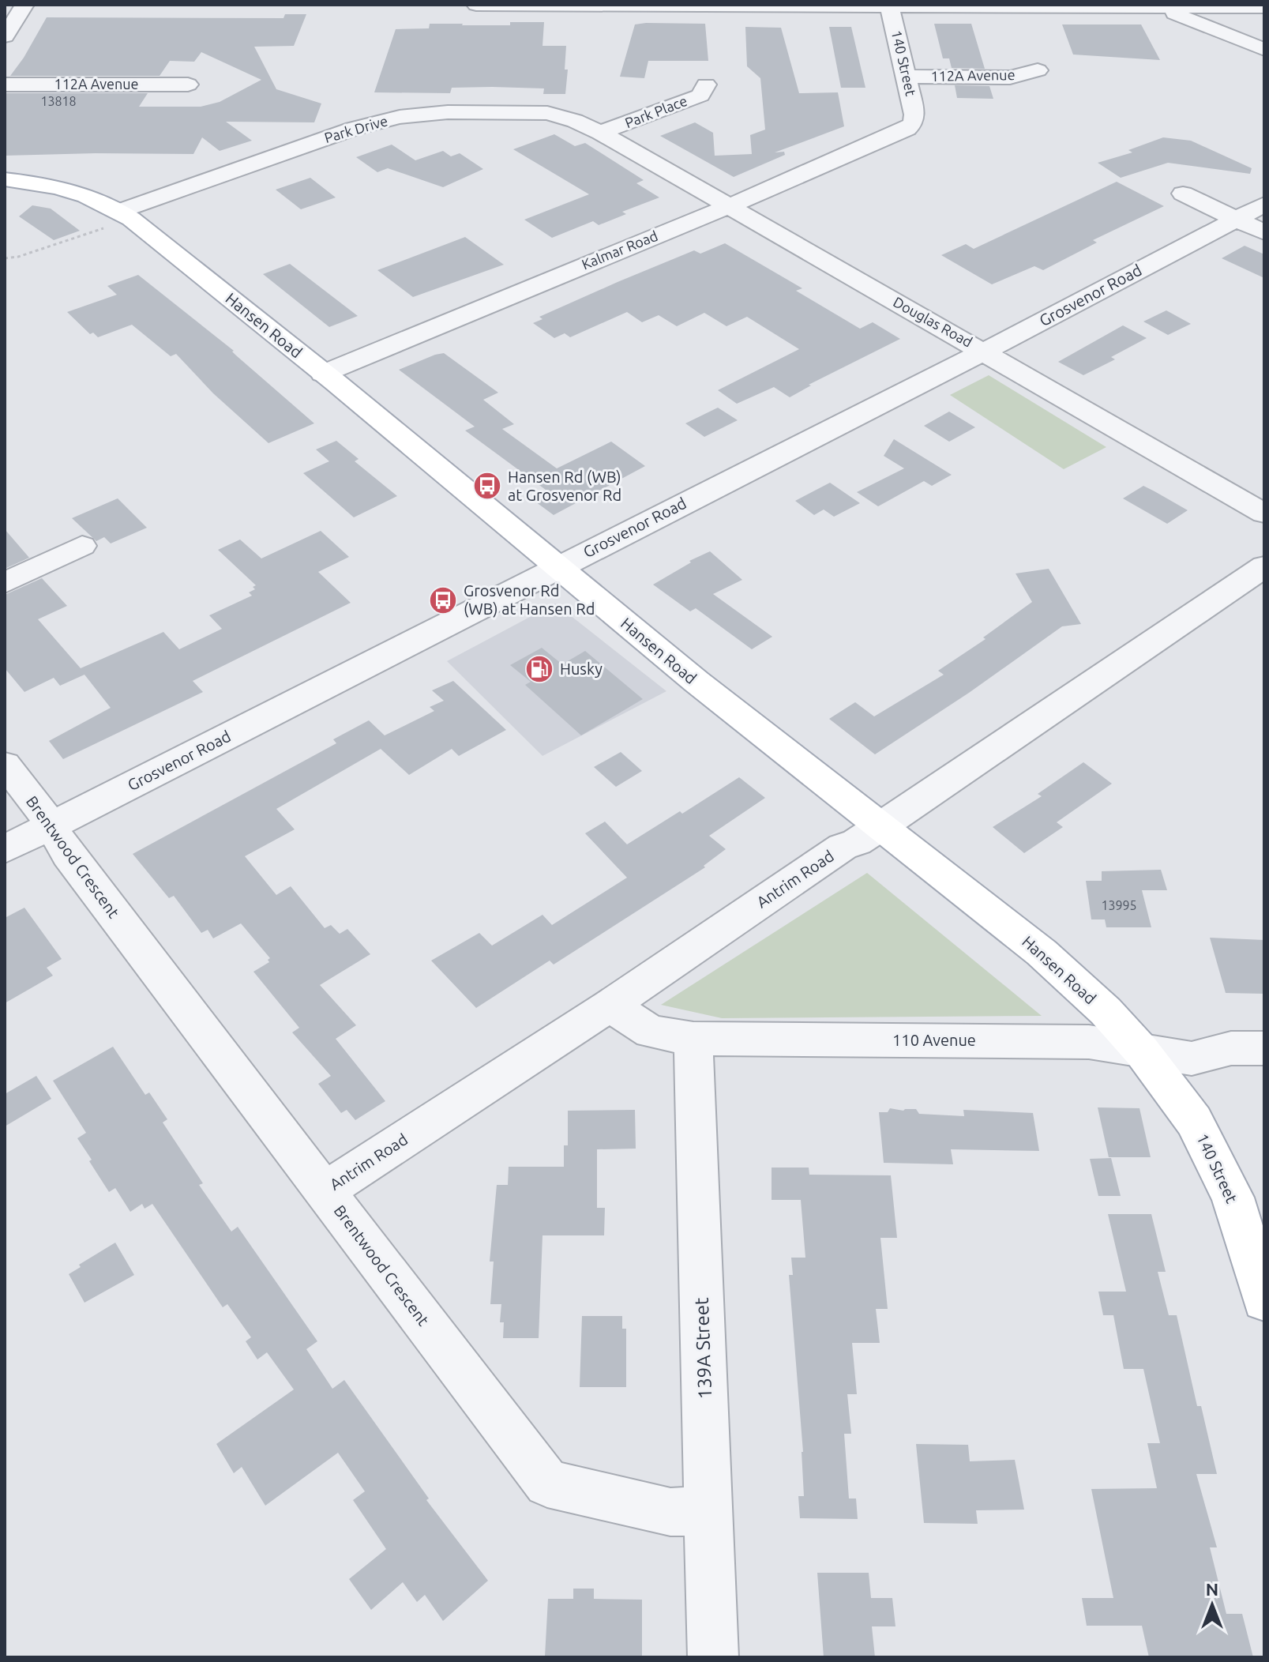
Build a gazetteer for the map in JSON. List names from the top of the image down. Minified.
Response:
{"streets":{"main road":["140 Street","Hansen Road"],"street":["112A Avenue","Park Place","Park Drive","Kalmar Road","Grosvenor Road","Douglas Road","Brentwood Crescent","Antrim Road","110 Avenue","139A Street"]},"crossings":[["140 Street","112A Avenue"],["140 Street","Kalmar Road"],["140 Street","Hansen Road"],["140 Street","110 Avenue"],["Park Place","Park Drive"],["Park Place","Douglas Road"],["Park Drive","Douglas Road"],["Park Drive","Hansen Road"],["Kalmar Road","Douglas Road"],["Kalmar Road","Hansen Road"],["Grosvenor Road","Douglas Road"],["Grosvenor Road","Hansen Road"],["Grosvenor Road","Brentwood Crescent"],["Hansen Road","Antrim Road"],["Hansen Road","110 Avenue"],["Brentwood Crescent","Antrim Road"],["Brentwood Crescent","139A Street"],["Antrim Road","110 Avenue"],["110 Avenue","139A Street"]],"places":{"bus stop":["Hansen Rd (WB) at Grosvenor Rd","Grosvenor Rd (WB) at Hansen Rd"],"fuel station":["Husky"]},"house_numbers":["13818","13995"],"north":"top"}
